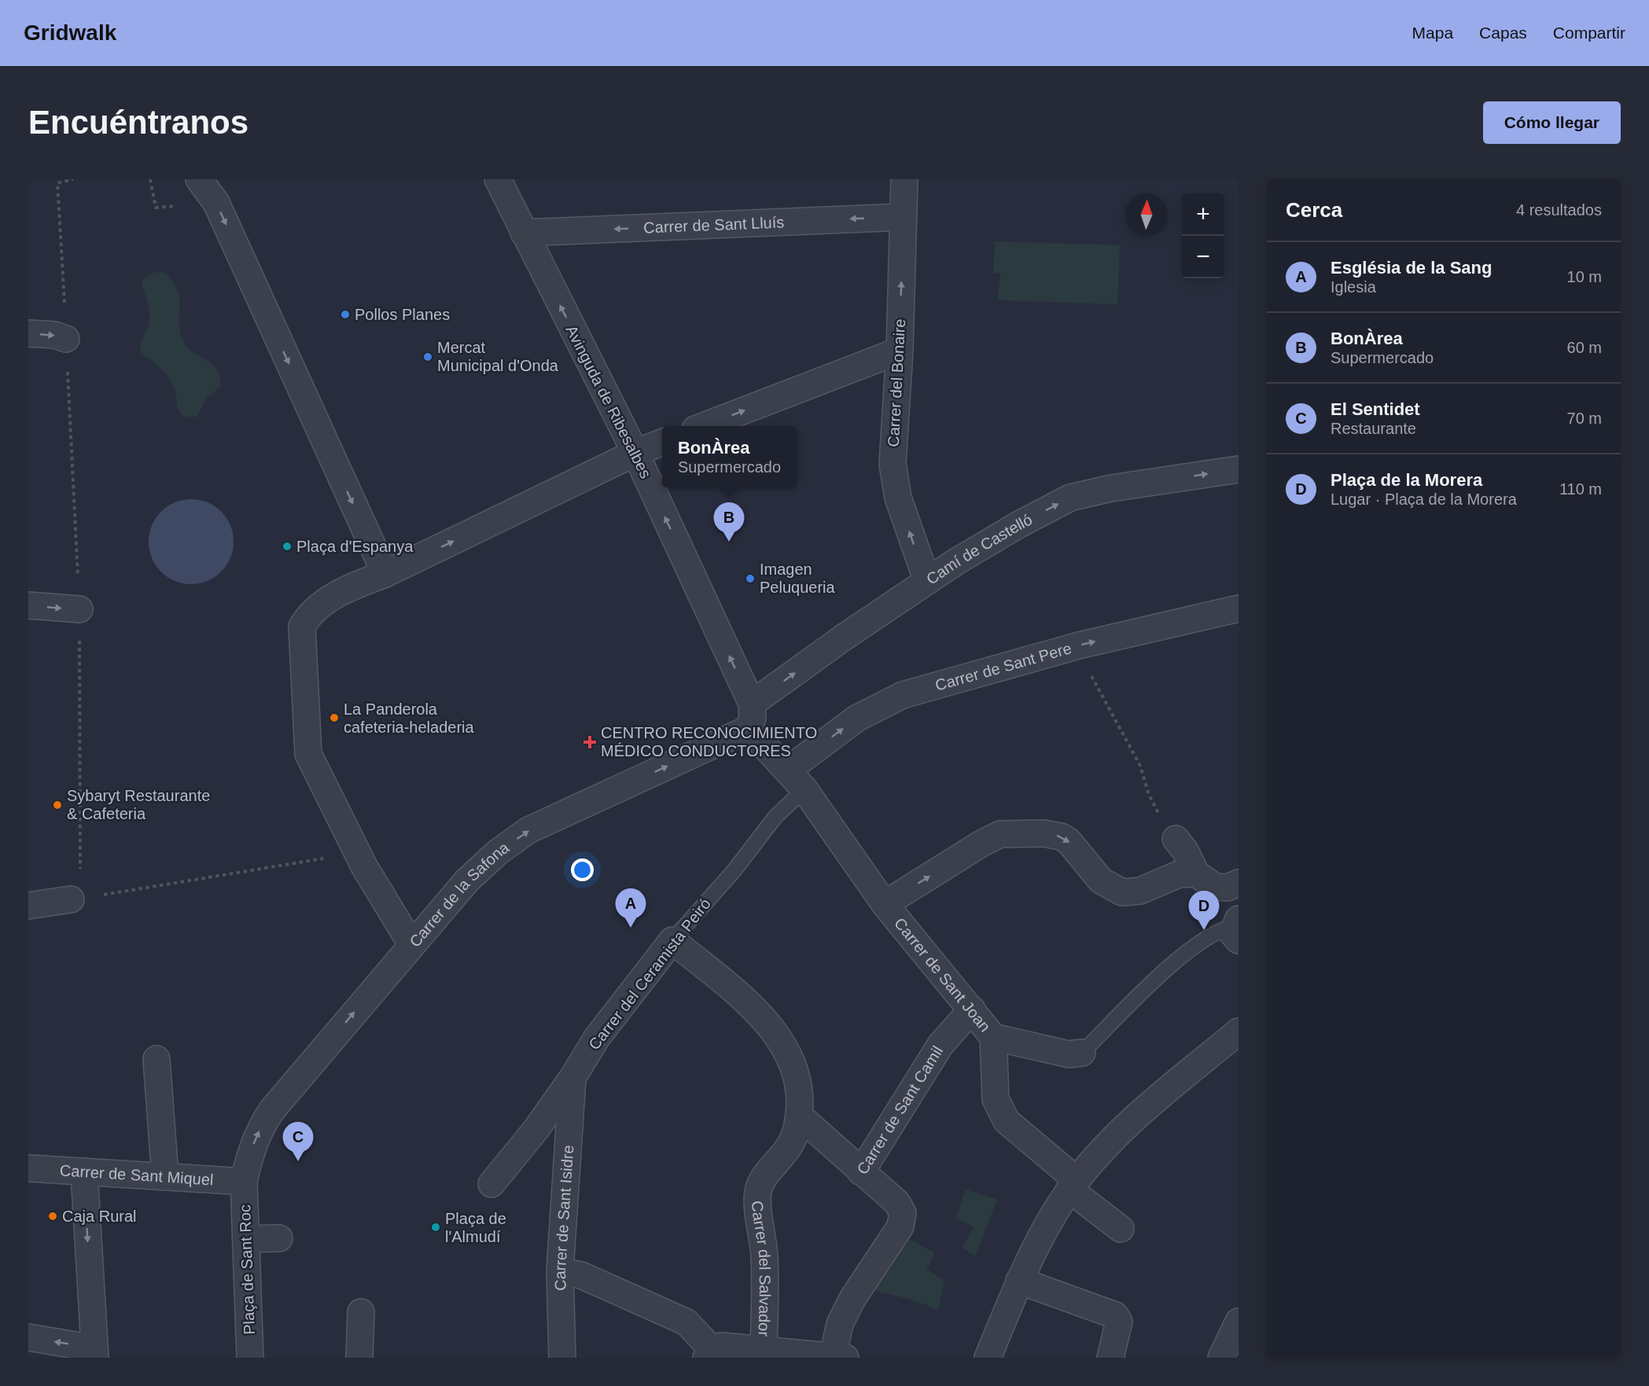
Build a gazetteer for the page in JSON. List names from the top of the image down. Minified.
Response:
{"streets":{"street":["Carrer de Sant Lluís","Carrer del Bonaire","Avinguda de Ribesalbes","Camí de Castelló","Carrer de Sant Pere","Carrer de la Safona","Carrer del Ceramista Peiró","Carrer de Sant Joan","Carrer de Sant Camil","Carrer de Sant Miquel","Carrer de Sant Isidre","Carrer del Salvador","Plaça de Sant Roc"]},"crossings":[["Carrer de Sant Lluís","Carrer del Bonaire"],["Carrer de Sant Lluís","Avinguda de Ribesalbes"],["Carrer del Bonaire","Camí de Castelló"],["Avinguda de Ribesalbes","Camí de Castelló"],["Carrer de Sant Pere","Carrer de Sant Joan"],["Carrer de la Safona","Carrer de Sant Joan"],["Carrer de la Safona","Carrer de Sant Miquel"],["Carrer de la Safona","Plaça de Sant Roc"],["Carrer del Ceramista Peiró","Carrer de Sant Joan"],["Carrer del Ceramista Peiró","Carrer de Sant Isidre"],["Carrer del Ceramista Peiró","Carrer del Salvador"],["Carrer de Sant Joan","Carrer de Sant Camil"],["Carrer de Sant Miquel","Plaça de Sant Roc"]],"one_way":["Carrer del Bonaire","Avinguda de Ribesalbes","Camí de Castelló","Carrer de Sant Pere","Carrer de la Safona"],"places":{"other":["Pollos Planes","Mercat Municipal d'Onda","Plaça d'Espanya","Imagen Peluqueria","La Panderola cafeteria-heladeria","Sybaryt Restaurante & Cafeteria","Caja Rural","Plaça de l'Almudí"],"health":["CENTRO RECONOCIMIENTO MÉDICO CONDUCTORES"]},"north":"top","page":{"header":"Gridwalk","nav":["Mapa","Capas","Compartir"],"buttons":"Cómo llegar","title":"Encuéntranos","heading":["Cerca","4 resultados"],"map_buttons":["+","−"],"list":[{"mark":"A","name":"Església de la Sang","note":"Iglesia","value":"10 m"},{"mark":"B","name":"BonÀrea","note":"Supermercado","value":"60 m"},{"mark":"C","name":"El Sentidet","note":"Restaurante","value":"70 m"},{"mark":"D","name":"Plaça de la Morera","note":"Lugar · Plaça de la Morera","value":"110 m"}],"popup":["BonÀrea","Supermercado"],"pins":["B","A","D","C"]}}
